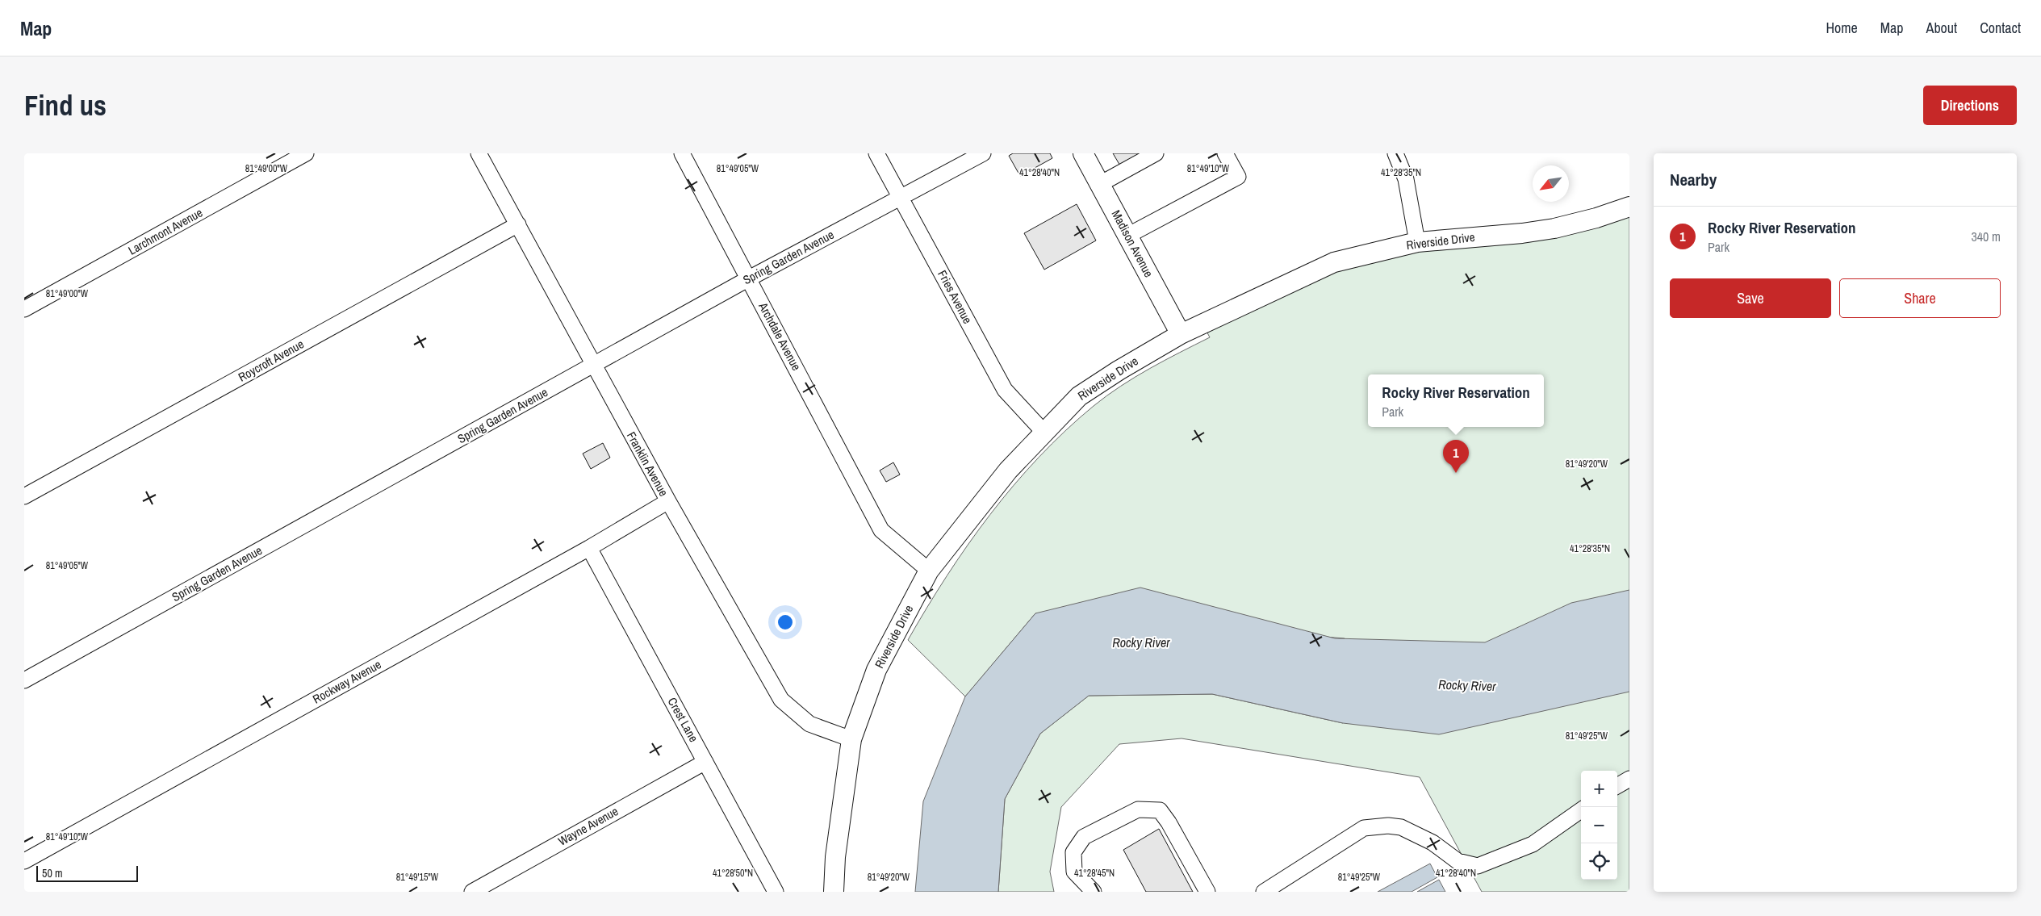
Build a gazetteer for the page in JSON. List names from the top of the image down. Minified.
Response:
{"streets":{"main road":["Riverside Drive","Madison Avenue"],"street":["Larchmont Avenue","Spring Garden Avenue","Fries Avenue","Archdale Avenue","Roycroft Avenue","Franklin Avenue","Rockway Avenue","Crest Lane","Wayne Avenue"]},"crossings":[["Riverside Drive","Madison Avenue"],["Riverside Drive","Fries Avenue"],["Riverside Drive","Archdale Avenue"],["Riverside Drive","Franklin Avenue"],["Spring Garden Avenue","Fries Avenue"],["Spring Garden Avenue","Archdale Avenue"],["Spring Garden Avenue","Franklin Avenue"],["Roycroft Avenue","Franklin Avenue"],["Franklin Avenue","Rockway Avenue"],["Rockway Avenue","Crest Lane"],["Crest Lane","Wayne Avenue"]],"water":["Rocky River"],"scale_bar":"50 m","north":"bottom left","page":{"header":"Map","nav":["Home","Map","About","Contact"],"buttons":["Directions",["Save","Share"]],"title":"Find us","heading":"Nearby","list":[{"mark":"1","name":"Rocky River Reservation","note":"Park","value":"340 m"}],"popup":["Rocky River Reservation","Park"],"pins":"1","map_buttons":["+","−"],"scale":"50 m"},"coordinates":["81°49'00\"W","81°49'05\"W","81°49'10\"W","41°28'40\"N","41°28'35\"N","81°49'20\"W","81°49'25\"W","41°28'50\"N","41°28'45\"N","81°49'15\"W"]}
